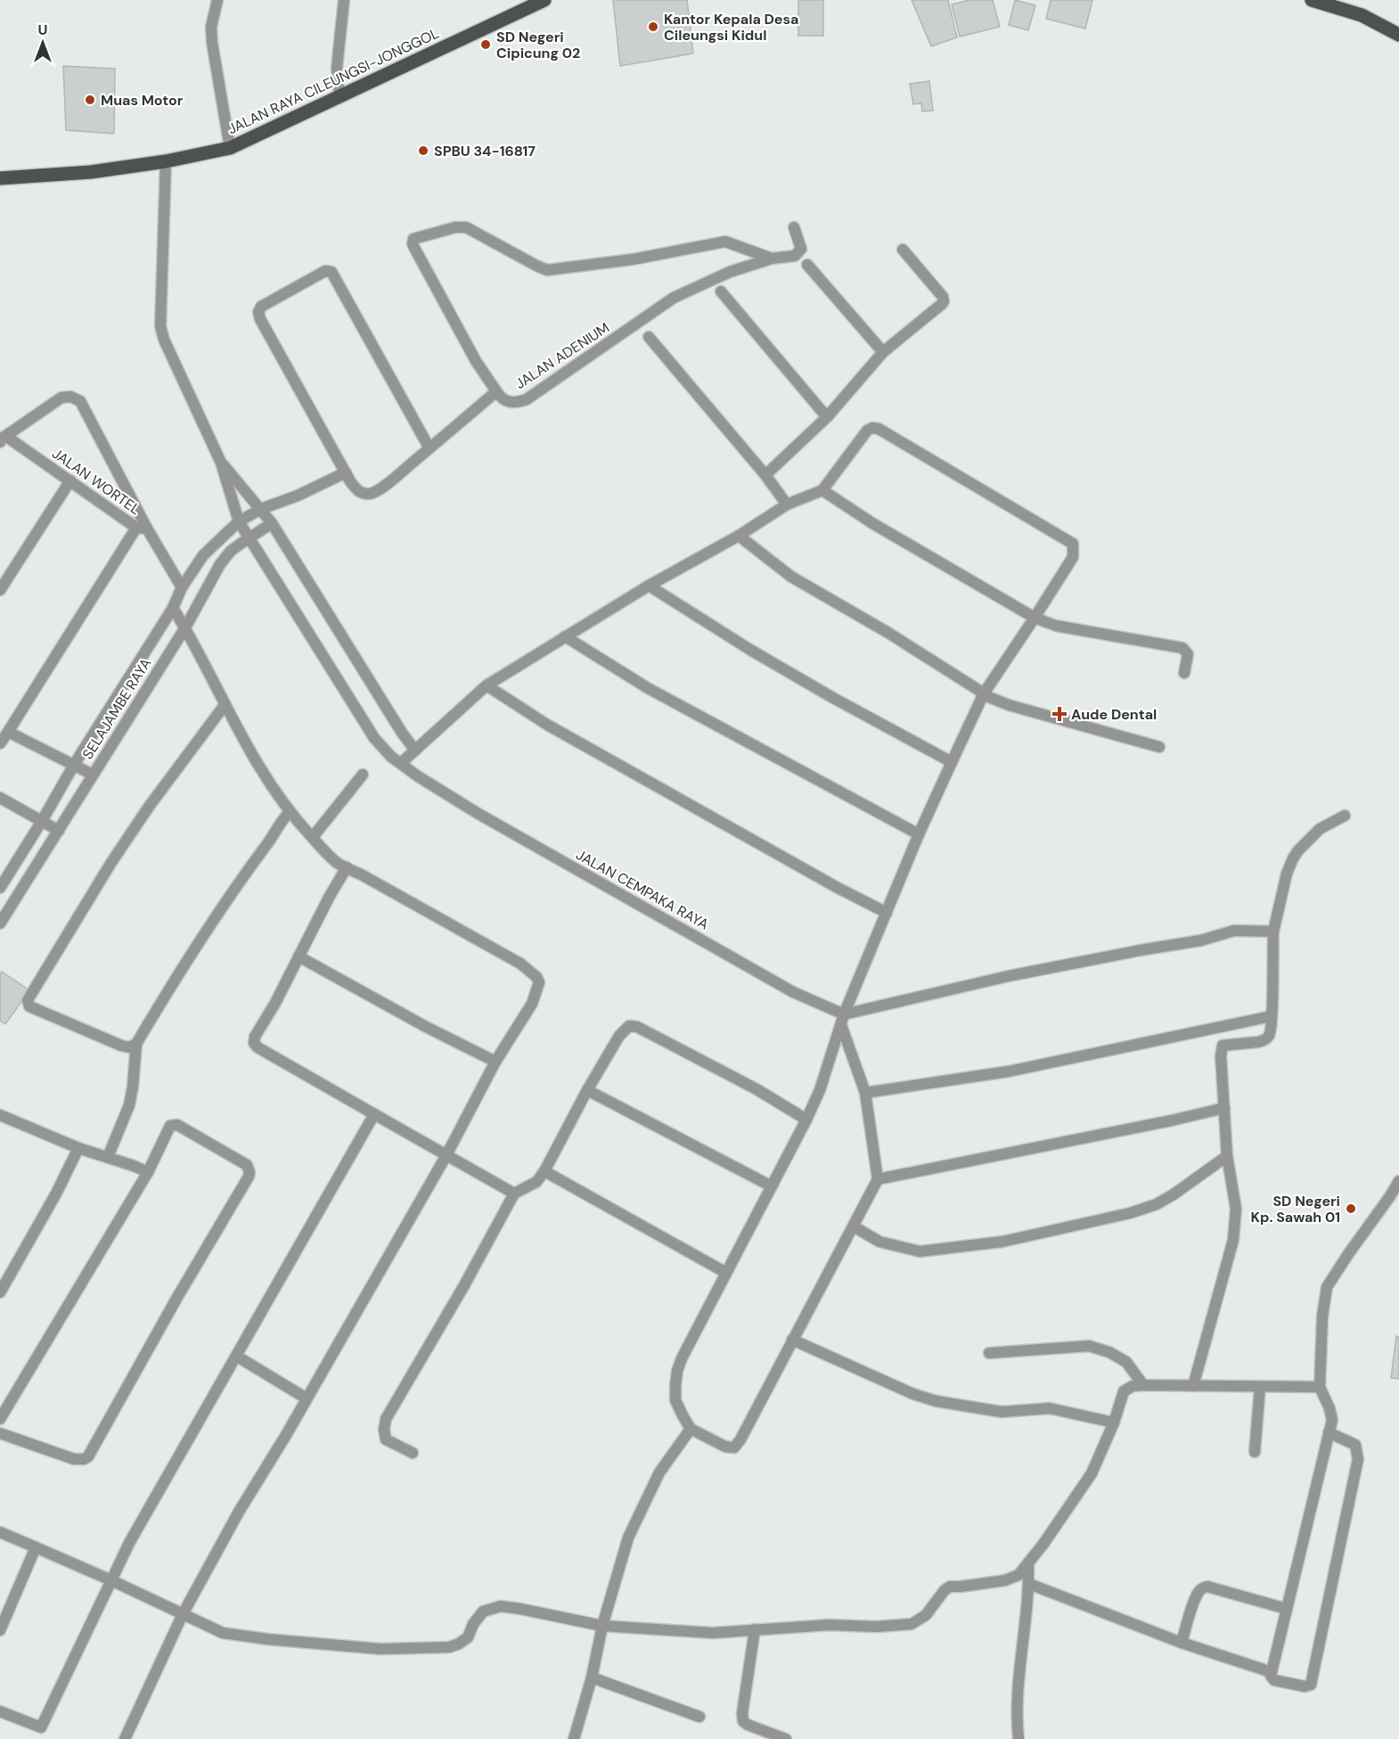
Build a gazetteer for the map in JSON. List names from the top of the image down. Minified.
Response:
{"streets":{"main road":["JALAN RAYA CILEUNGSI-JONGGOL"],"street":["JALAN ADENIUM","JALAN WORTEL","SELAJAMBE RAYA","JALAN CEMPAKA RAYA"]},"crossings":[["SELAJAMBE RAYA","JALAN CEMPAKA RAYA"]],"places":{"other":["Kantor Kepala Desa Cileungsi Kidul","SD Negeri Cipicung 02","Muas Motor","SPBU 34-16817","SD Negeri Kp. Sawah 01"],"health":["Aude Dental"]},"north":"top"}
